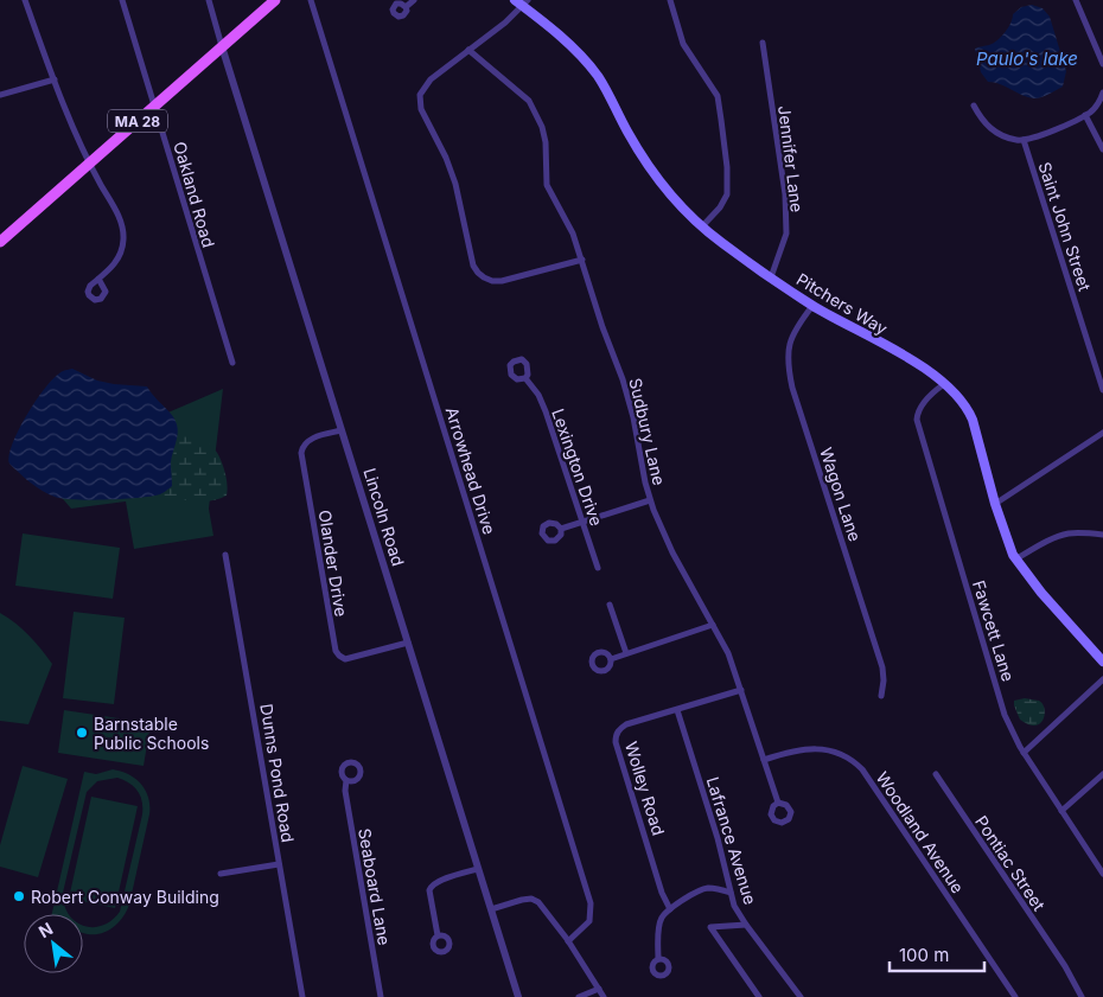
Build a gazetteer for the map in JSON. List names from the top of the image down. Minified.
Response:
{"streets":{"main road":["MA 28","Pitchers Way"],"street":["Jennifer Lane","Oakland Road","Saint John Street","Sudbury Lane","Lexington Drive","Arrowhead Drive","Wagon Lane","Lincoln Road","Olander Drive","Fawcett Lane","Dunns Pond Road","Wolley Road","Woodland Avenue","Lafrance Avenue","Pontiac Street","Seaboard Lane"]},"crossings":[["MA 28","Oakland Road"],["MA 28","Lincoln Road"],["Jennifer Lane","Pitchers Way"],["Pitchers Way","Wagon Lane"],["Pitchers Way","Fawcett Lane"],["Sudbury Lane","Wolley Road"],["Sudbury Lane","Woodland Avenue"],["Lincoln Road","Olander Drive"],["Wolley Road","Lafrance Avenue"]],"water":["Paulo's lake"],"places":["Barnstable Public Schools","Robert Conway Building"],"scale_bar":"100 m","north":"top left"}
